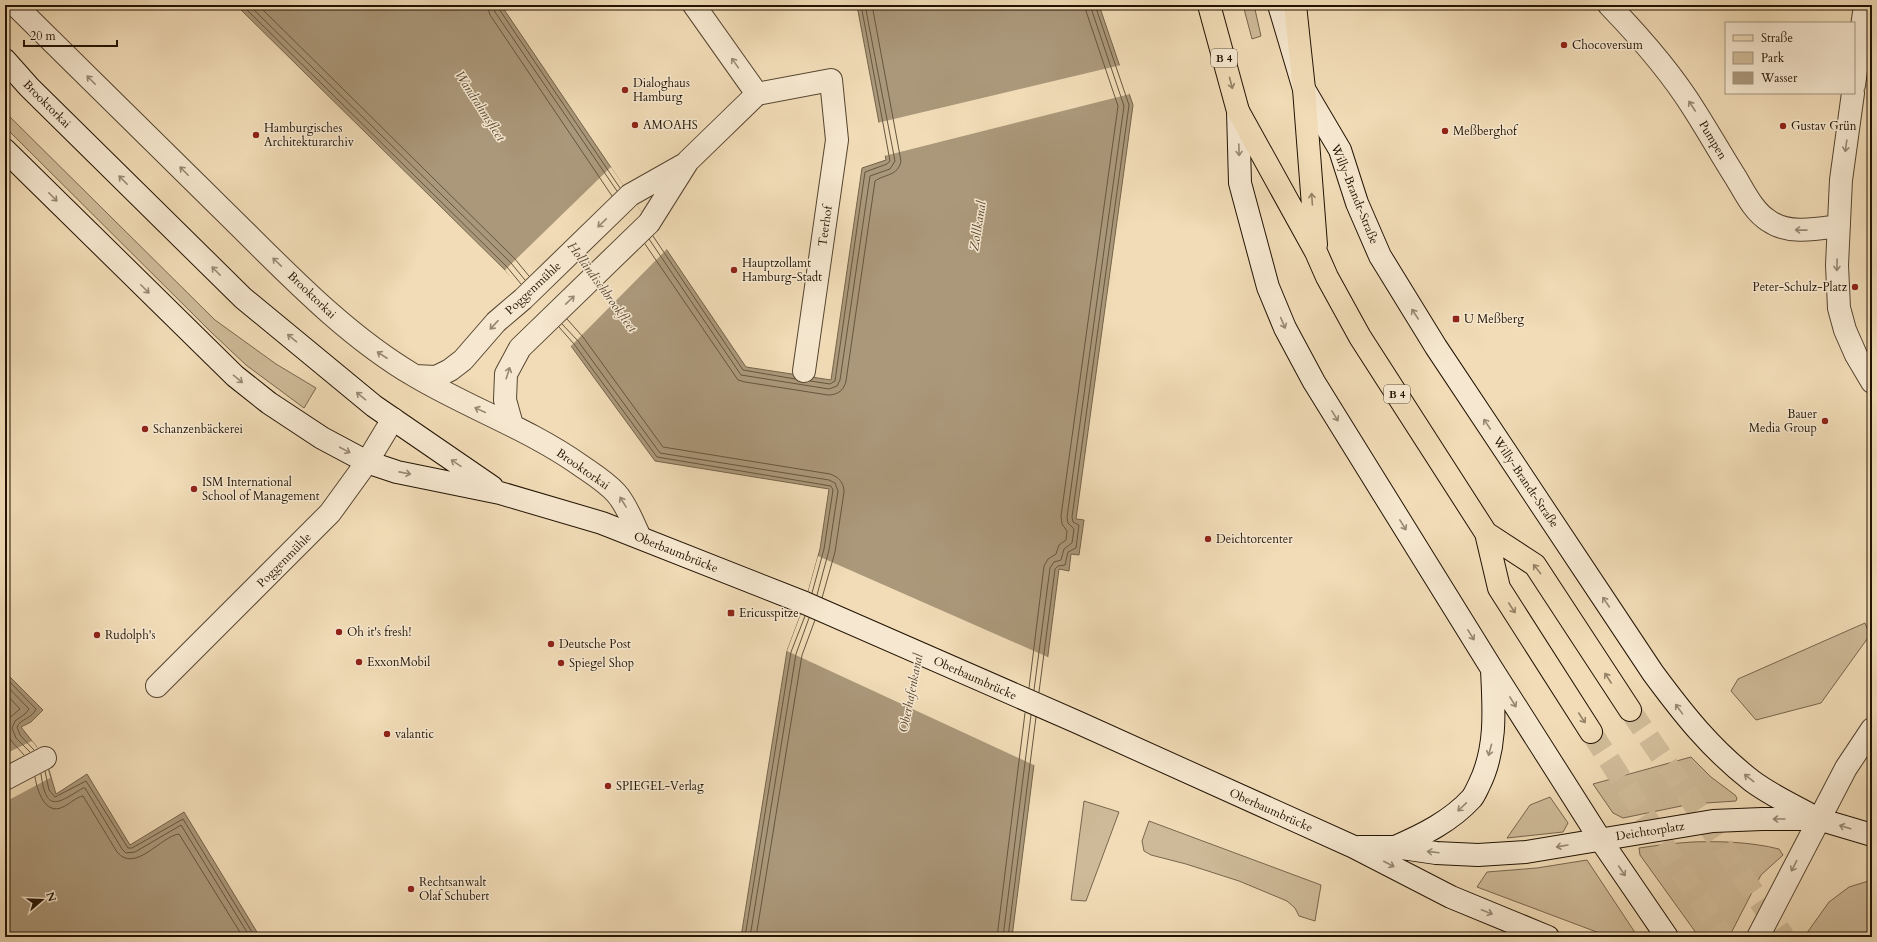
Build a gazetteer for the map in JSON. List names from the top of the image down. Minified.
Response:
{"streets":{"main road":["B 4","Brooktorkai","Pumpen","Willy-Brandt-Straße","Teerhof","Poggenmühle","Oberbaumbrücke","Deichtorplatz"]},"crossings":[["Brooktorkai","Poggenmühle"],["Brooktorkai","Oberbaumbrücke"],["Willy-Brandt-Straße","Oberbaumbrücke"],["Willy-Brandt-Straße","Deichtorplatz"],["Teerhof","Poggenmühle"],["Poggenmühle","Oberbaumbrücke"],["Oberbaumbrücke","Deichtorplatz"]],"one_way":["Pumpen"],"water":["Wandrahmsfleet","Zollkanal","Holländischbrookfleet","Oberhafenkanal"],"places":{"other":["Chocoversum","Dialoghaus Hamburg","AMOAHS","Gustav Grün","Meßberghof","Hamburgisches Architekturarchiv","Hauptzollamt Hamburg-Stadt","Peter-Schulz-Platz","Bauer Media Group","Schanzenbäckerei","ISM International School of Management","Deichtorcenter","Oh it's fresh!","Rudolph's","Deutsche Post","ExxonMobil","Spiegel Shop","valantic","SPIEGEL-Verlag","Rechtsanwalt Olaf Schubert"],"transit":["U Meßberg","Ericusspitze"]},"legend":["Straße","Park","Wasser"],"scale_bar":"20 m","north":"right"}
